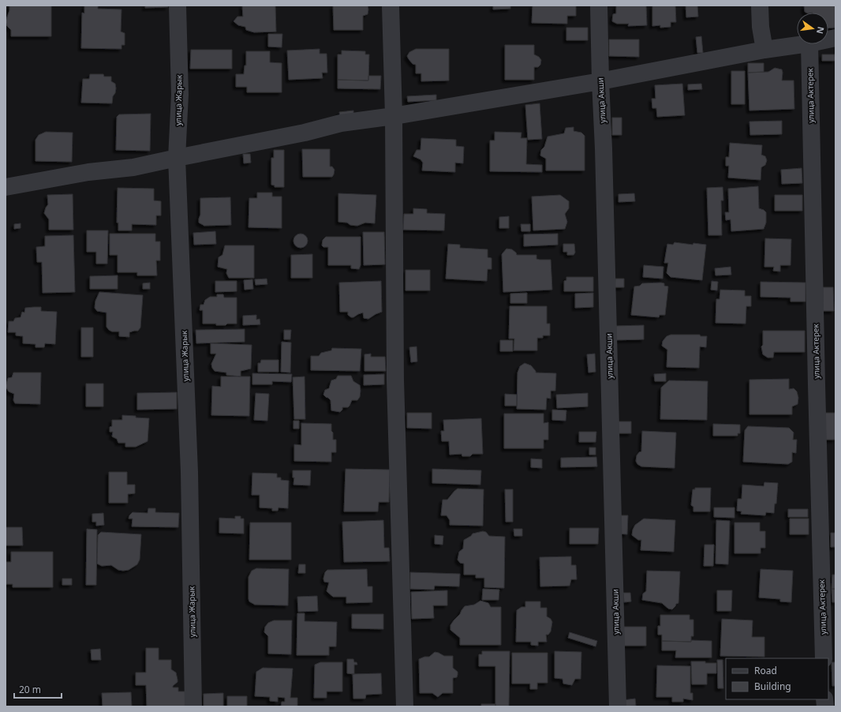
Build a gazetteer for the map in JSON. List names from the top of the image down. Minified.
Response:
{"streets":{"street":["улица Актерек","улица Жарык","улица Акши"]},"legend":["Road","Building"],"scale_bar":"20 m","north":"right"}
